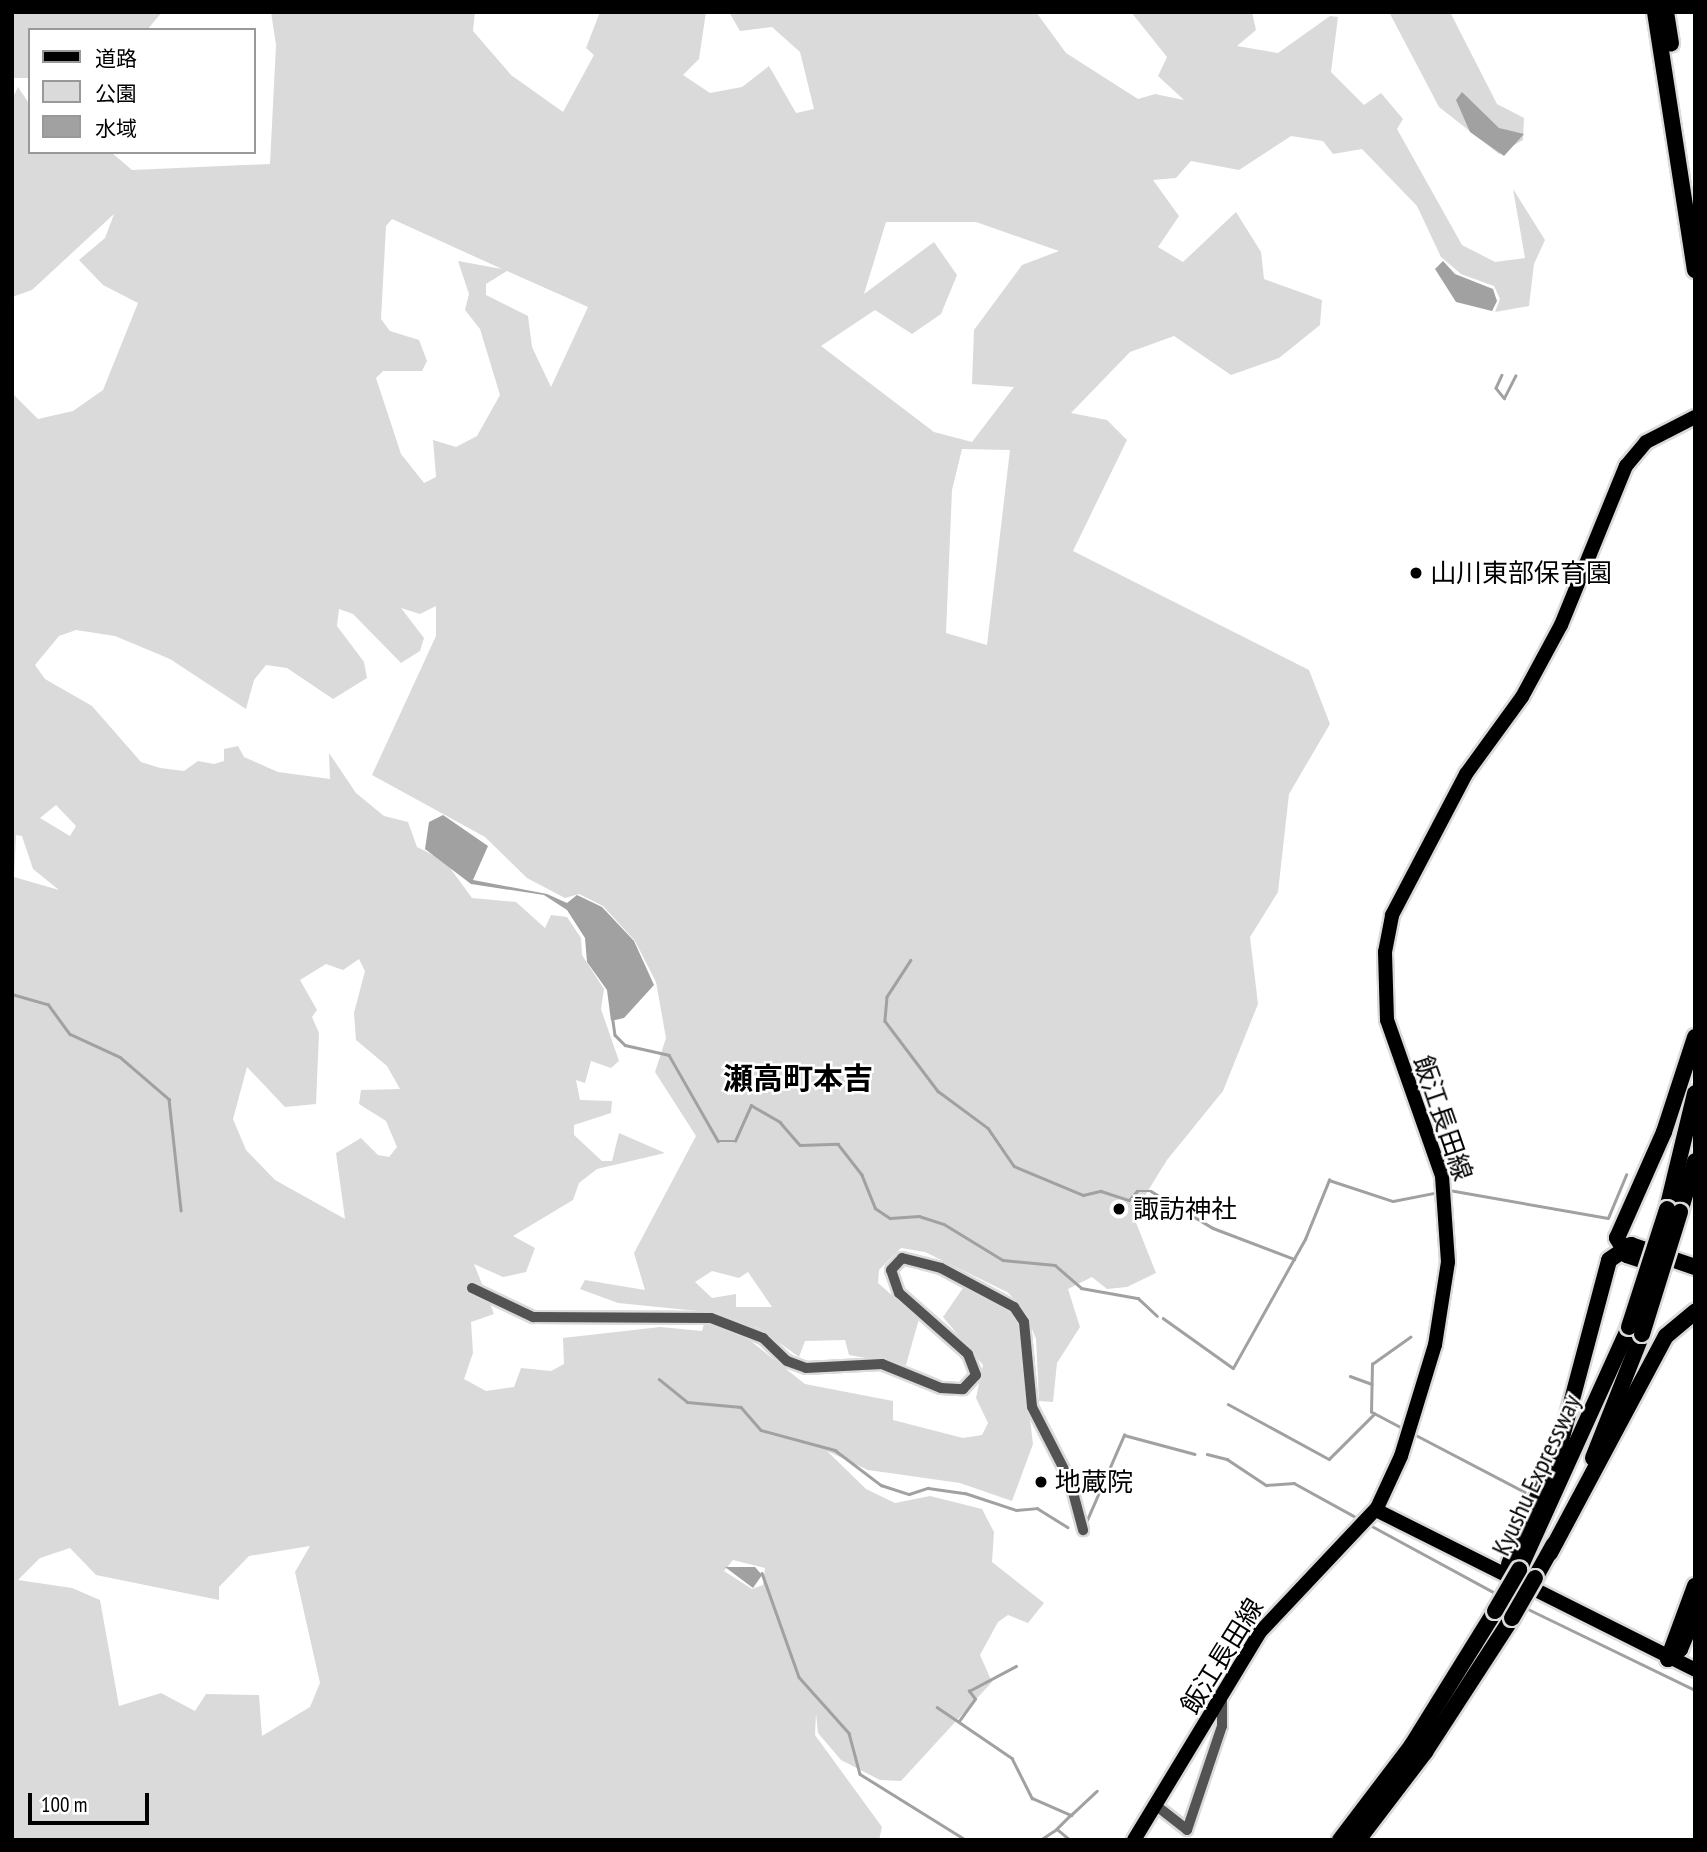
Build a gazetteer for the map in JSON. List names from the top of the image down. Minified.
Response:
{"streets":{"highway":["Kyushu Expressway"],"main road":["飯江長田線"]},"districts":["瀬高町本吉"],"places":["山川東部保育園","諏訪神社","地蔵院"],"legend":["道路","公園","水域"],"scale_bar":"100 m"}
